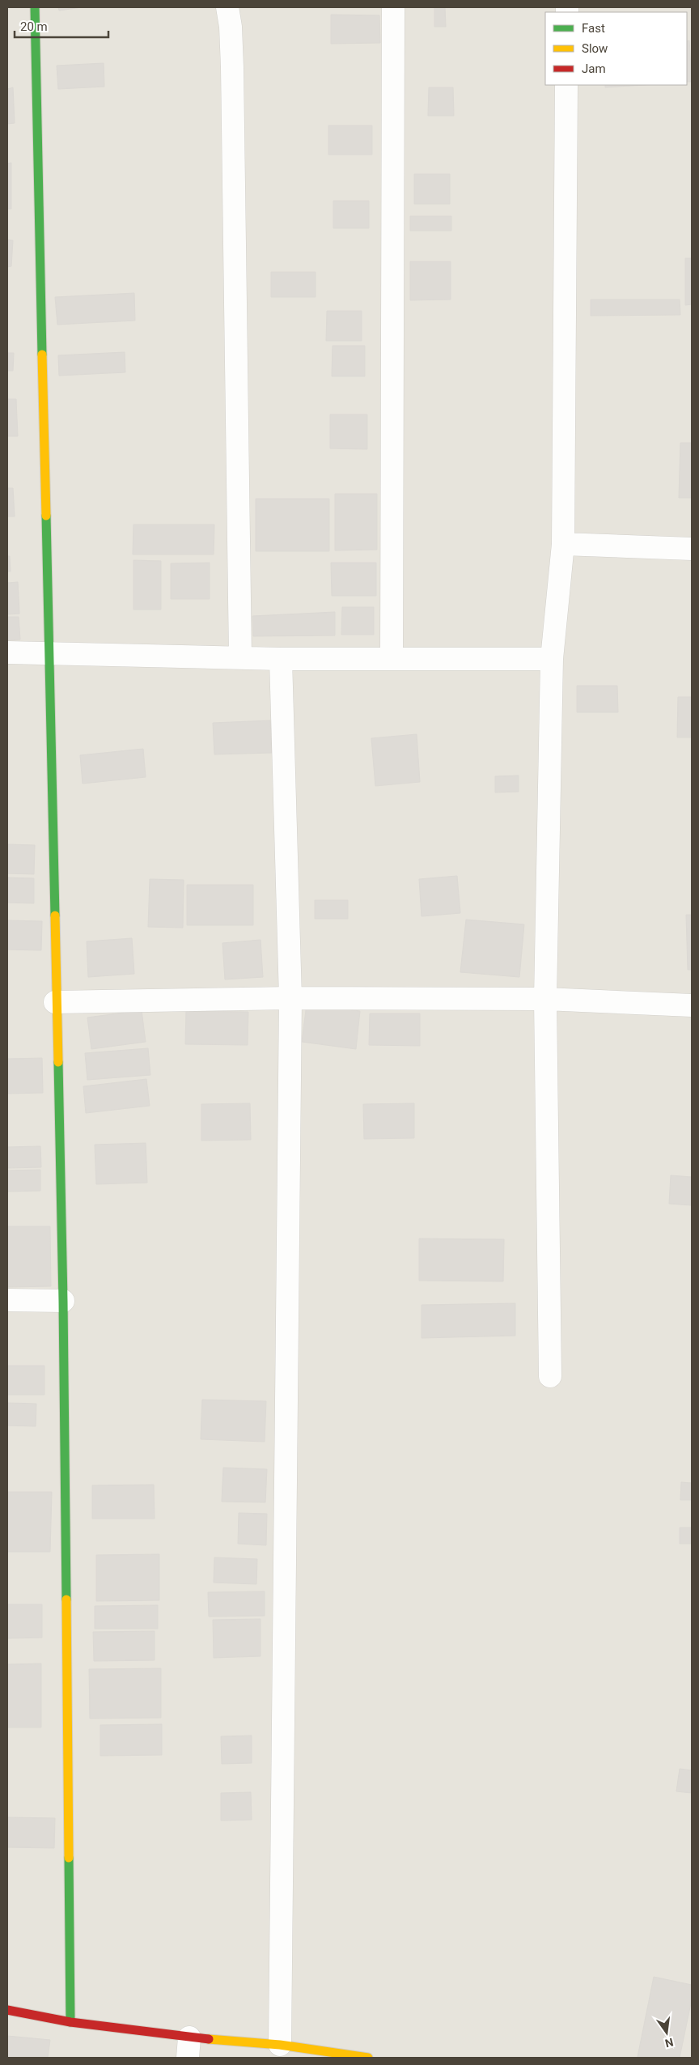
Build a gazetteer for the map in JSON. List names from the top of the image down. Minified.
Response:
{"legend":["Fast","Slow","Jam"],"scale_bar":"20 m","north":"bottom"}
